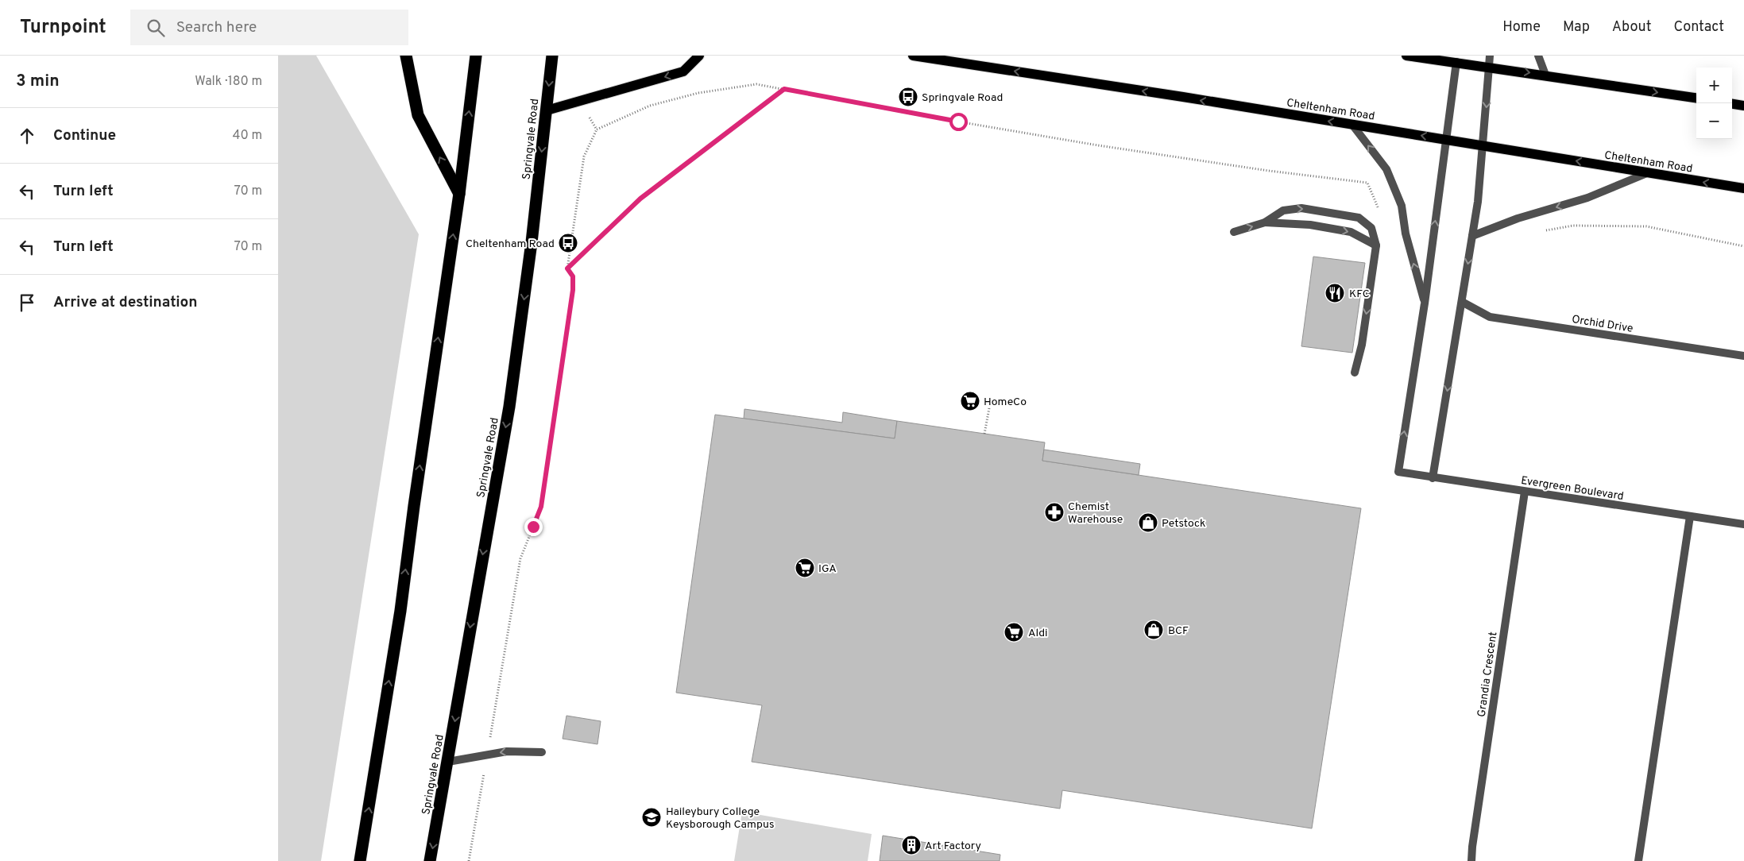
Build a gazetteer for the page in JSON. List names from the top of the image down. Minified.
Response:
{"streets":{"highway":["Springvale Road"],"main road":["Cheltenham Road"],"street":["Orchid Drive","Evergreen Boulevard","Grandia Crescent"]},"crossings":[["Evergreen Boulevard","Grandia Crescent"]],"places":{"bus stop":["Springvale Road","Cheltenham Road"],"restaurant":["KFC"],"supermarket":["HomeCo","IGA","Aldi"],"pharmacy":["Chemist Warehouse"],"shop":["Petstock","BCF"],"school or university":["Haileybury College Keysborough Campus"],"building":["Art Factory"]},"page":{"header":"Turnpoint","search":"Search here","nav":["Home","Map","About","Contact"],"heading":["3 min","Walk · 180 m"],"map_buttons":["+","−"],"list":[["Continue","40 m"],["Turn left","70 m"],["Turn left","70 m"],"Arrive at destination"]}}
